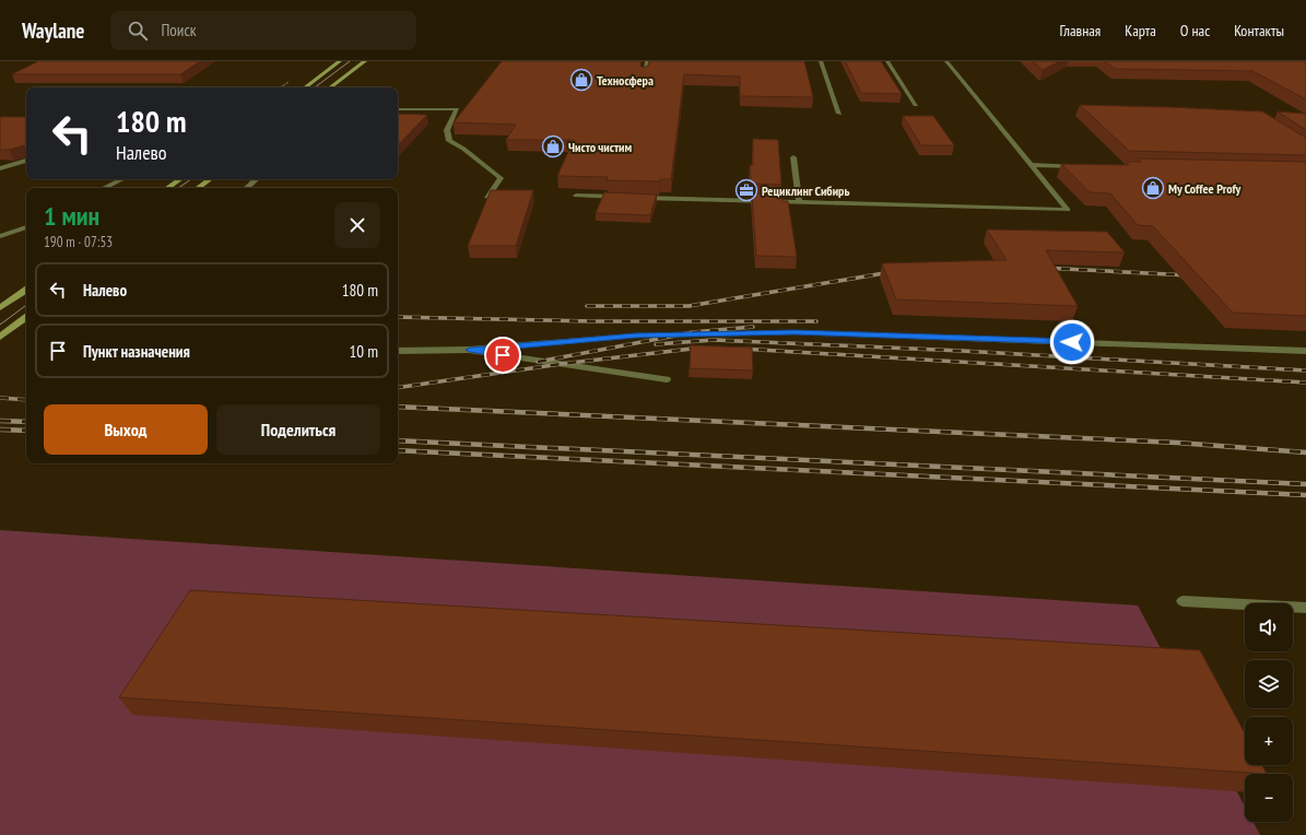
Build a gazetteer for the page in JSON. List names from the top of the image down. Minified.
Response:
{"places":{"shop":["Техносфера","Чисто чистим","My Coffee Profy"],"office":["Рециклинг Сибирь"]},"page":{"header":"Waylane","search":"Поиск","nav":["Главная","Карта","О нас","Контакты"],"turn":["180 m","Налево"],"heading":["1 мин","190 m · 07:53"],"list":[{"name":"Налево","value":"180 m"},{"name":"Пункт назначения","value":"10 m"}],"buttons":["Выход","Поделиться"],"map_buttons":["+","−"]}}
